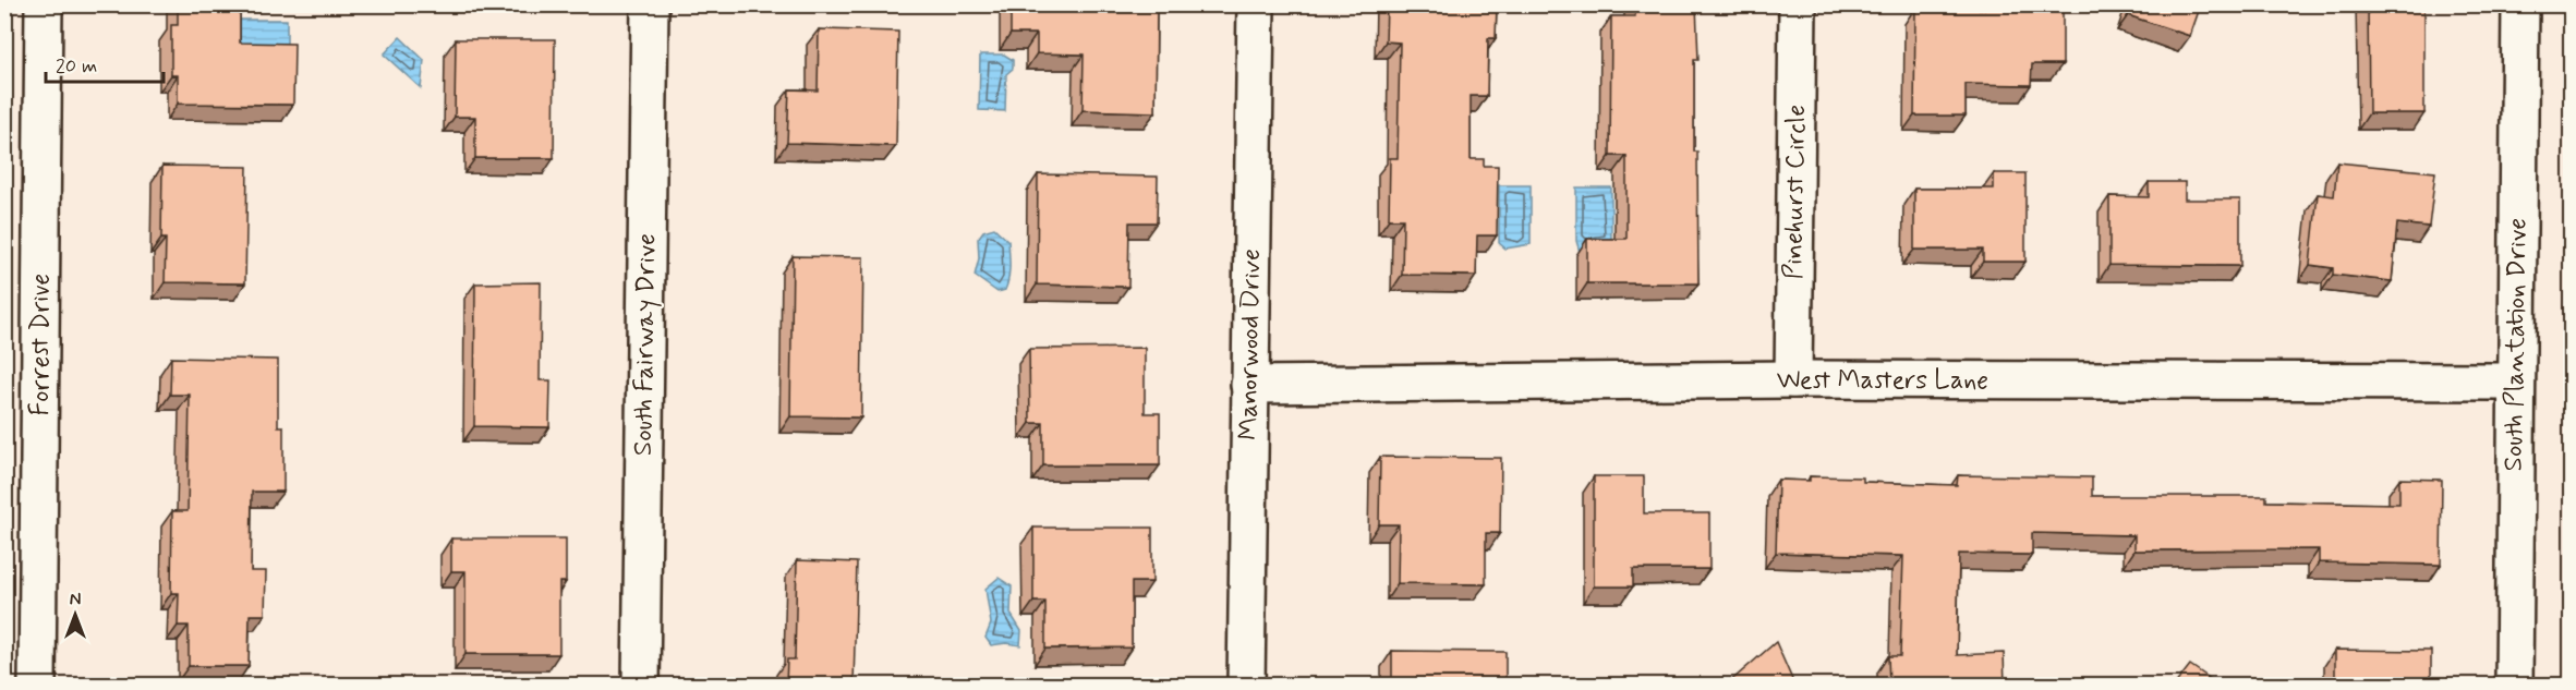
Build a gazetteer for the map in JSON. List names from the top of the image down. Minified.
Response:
{"streets":{"street":["Pinehurst Circle","Forrest Drive","South Fairway Drive","Manorwood Drive","South Plantation Drive","West Masters Lane"]},"crossings":[["Pinehurst Circle","West Masters Lane"],["Manorwood Drive","West Masters Lane"],["South Plantation Drive","West Masters Lane"]],"scale_bar":"20 m","north":"top"}
